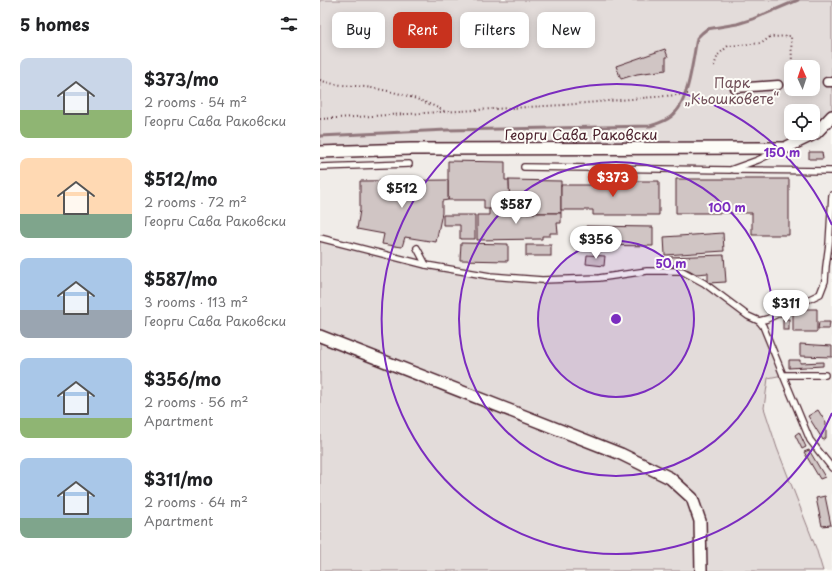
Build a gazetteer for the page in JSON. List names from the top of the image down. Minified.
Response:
{"streets":{"street":["Георги Сава Раковски"]},"parks":["Парк „Кьошковете“"],"north":"top","page":{"heading":"5 homes","chip":["Buy","Rent","Filters","New"],"list":[{"name":"$373/mo","note":"2 rooms · 54 m² · Георги Сава Раковски"},{"name":"$512/mo","note":"2 rooms · 72 m² · Георги Сава Раковски"},{"name":"$587/mo","note":"3 rooms · 113 m² · Георги Сава Раковски"},{"name":"$356/mo","note":"2 rooms · 56 m² · Apartment"},{"name":"$311/mo","note":"2 rooms · 64 m² · Apartment"}],"price":["$373","$512","$587","$356","$311"]},"rings":["150 m","100 m","50 m"]}
